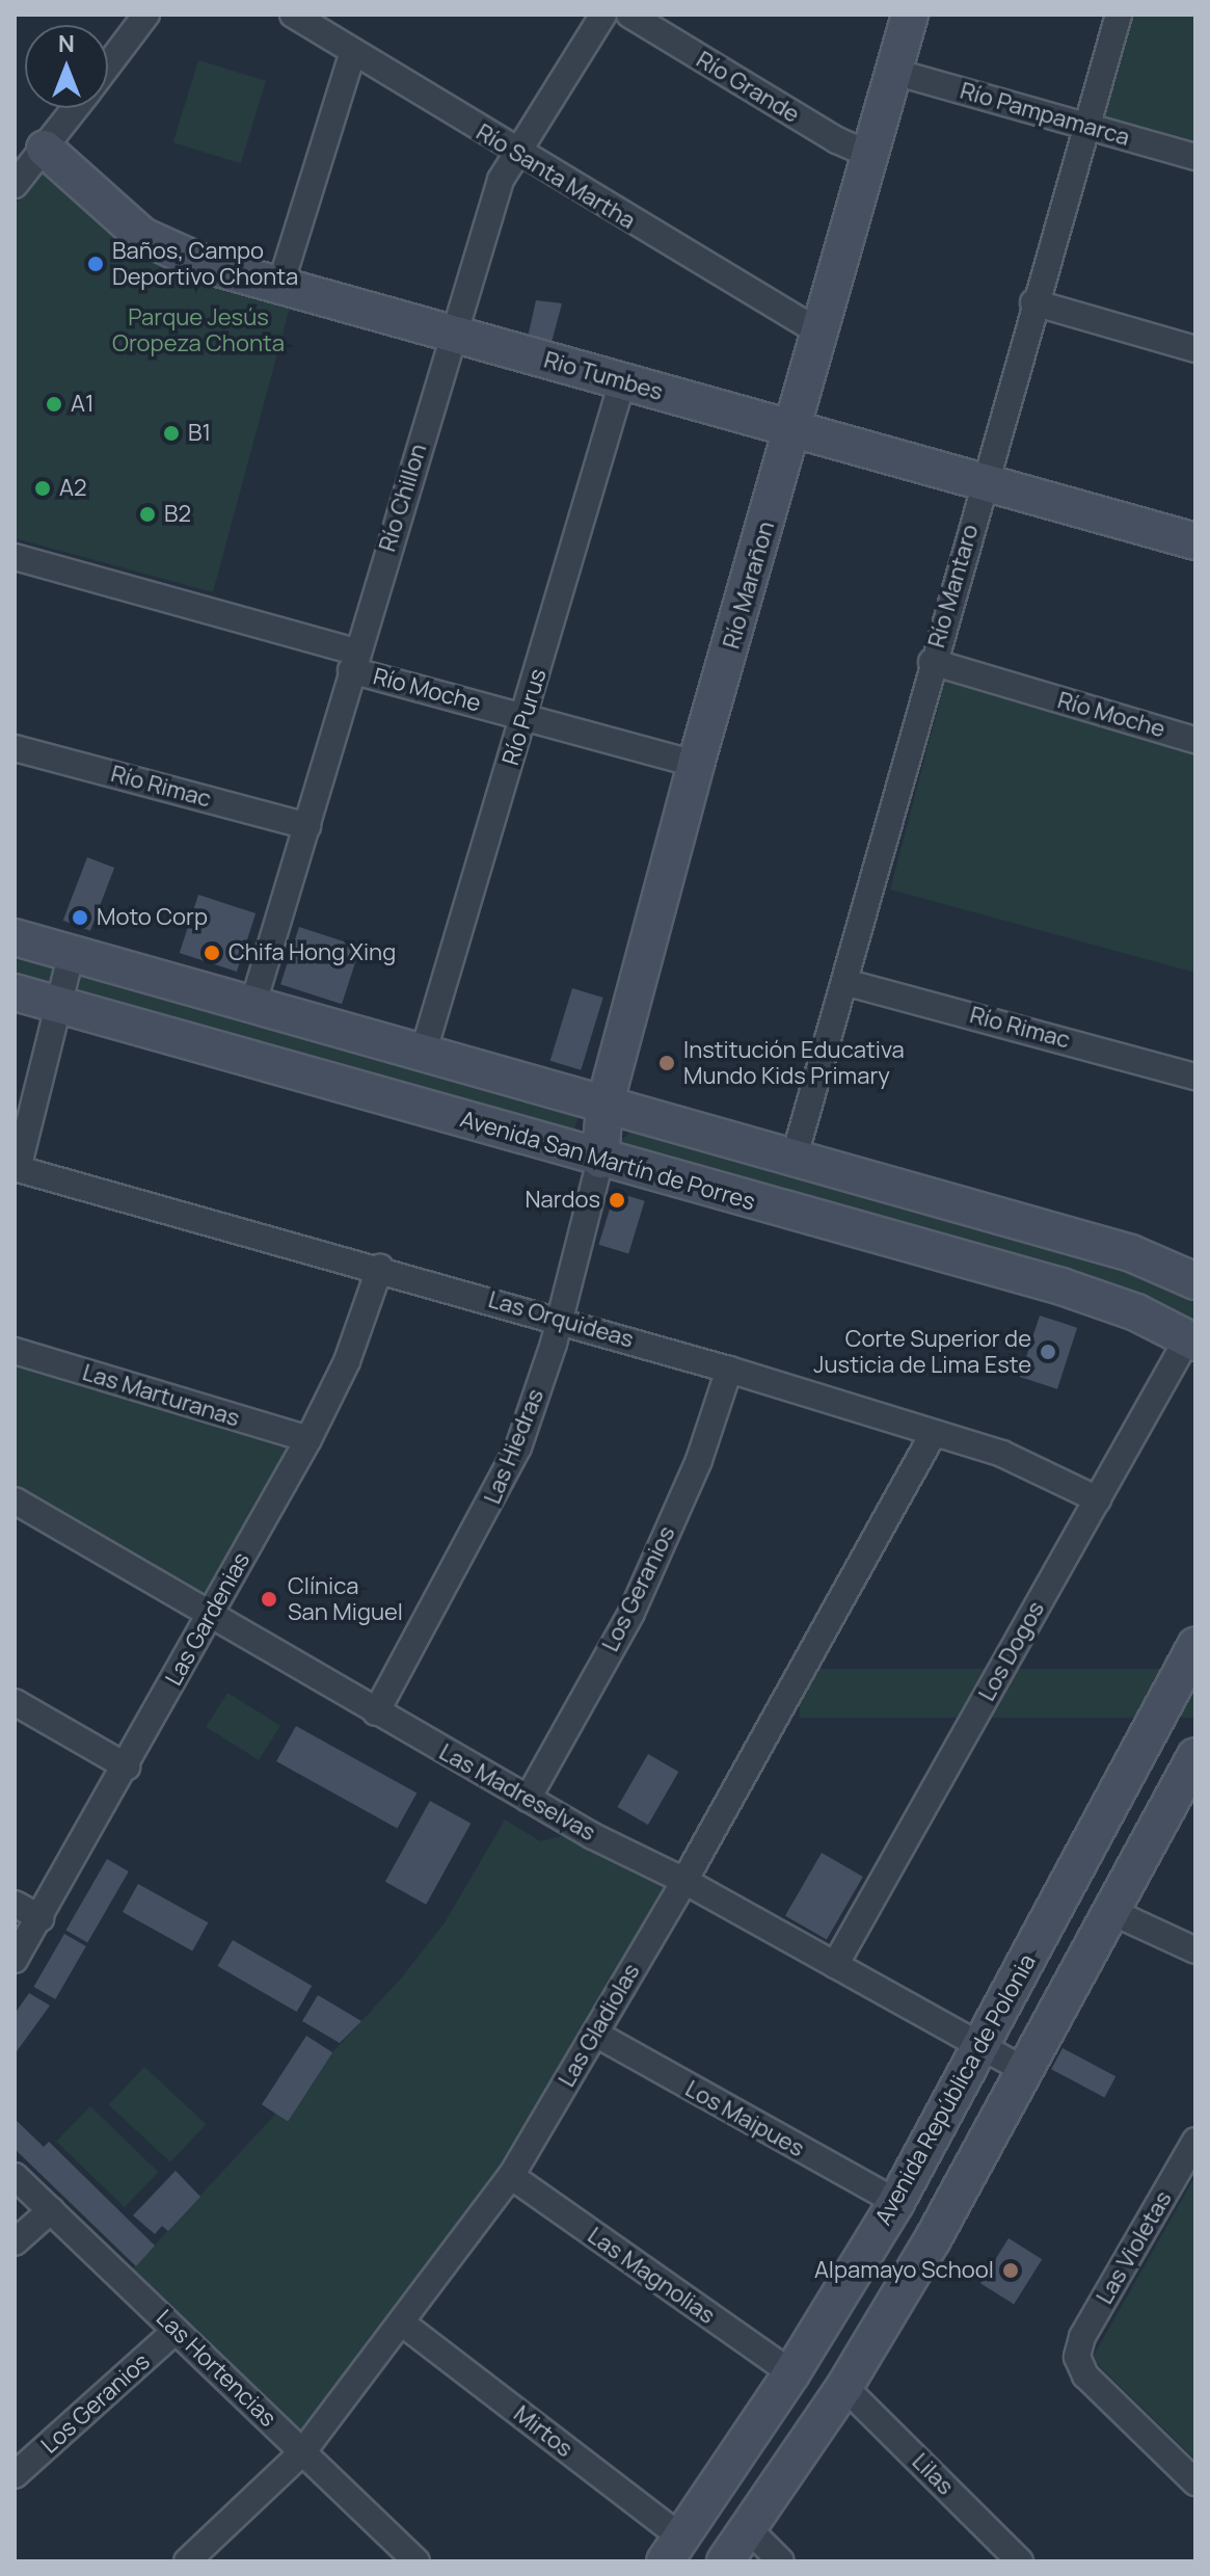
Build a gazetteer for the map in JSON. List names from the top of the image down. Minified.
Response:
{"streets":{"main road":["Rio Tumbes","Río Marañon","Avenida San Martín de Porres","Avenida República de Polonia"],"street":["Río Grande","Río Pampamarca","Río Santa Martha","Río Chillon","Río Mantaro","Río Moche","Río Purus","Río Rimac","Las Orquideas","Las Marturanas","Las Hiedras","Los Geranios","Las Gardenias","Los Dogos","Las Madreselvas","Las Gladiolas","Los Maipues","Las Violetas","Las Magnolias","Las Hortencias","Mirtos","Lilas"]},"crossings":[["Río Grande","Río Marañon"],["Río Pampamarca","Río Marañon"],["Río Pampamarca","Río Mantaro"],["Río Santa Martha","Río Chillon"],["Río Santa Martha","Río Marañon"],["Rio Tumbes","Río Chillon"],["Rio Tumbes","Río Marañon"],["Rio Tumbes","Río Mantaro"],["Rio Tumbes","Río Purus"],["Río Chillon","Río Moche"],["Río Chillon","Río Rimac"],["Río Marañon","Río Moche"],["Río Marañon","Avenida San Martín de Porres"],["Río Marañon","Las Hiedras"],["Río Mantaro","Río Moche"],["Río Mantaro","Río Rimac"],["Río Moche","Río Purus"],["Avenida San Martín de Porres","Las Hiedras"],["Avenida San Martín de Porres","Los Dogos"],["Las Orquideas","Las Hiedras"],["Las Orquideas","Los Geranios"],["Las Orquideas","Las Gardenias"],["Las Orquideas","Los Dogos"],["Las Orquideas","Las Gladiolas"],["Las Marturanas","Las Gardenias"],["Las Hiedras","Las Madreselvas"],["Los Geranios","Las Madreselvas"],["Los Geranios","Las Hortencias"],["Las Gardenias","Las Madreselvas"],["Los Dogos","Las Madreselvas"],["Las Madreselvas","Las Gladiolas"],["Las Madreselvas","Avenida República de Polonia"],["Las Gladiolas","Los Maipues"],["Las Gladiolas","Las Magnolias"],["Las Gladiolas","Las Hortencias"],["Las Gladiolas","Mirtos"],["Avenida República de Polonia","Los Maipues"],["Avenida República de Polonia","Las Magnolias"],["Avenida República de Polonia","Mirtos"]],"parks":["Parque Jesús Oropeza Chonta"],"places":["Baños, Campo Deportivo Chonta","A1","B1","A2","B2","Moto Corp","Chifa Hong Xing","Institución Educativa Mundo Kids Primary","Nardos","Corte Superior de Justicia de Lima Este","Clínica San Miguel","Alpamayo School"],"north":"top"}
